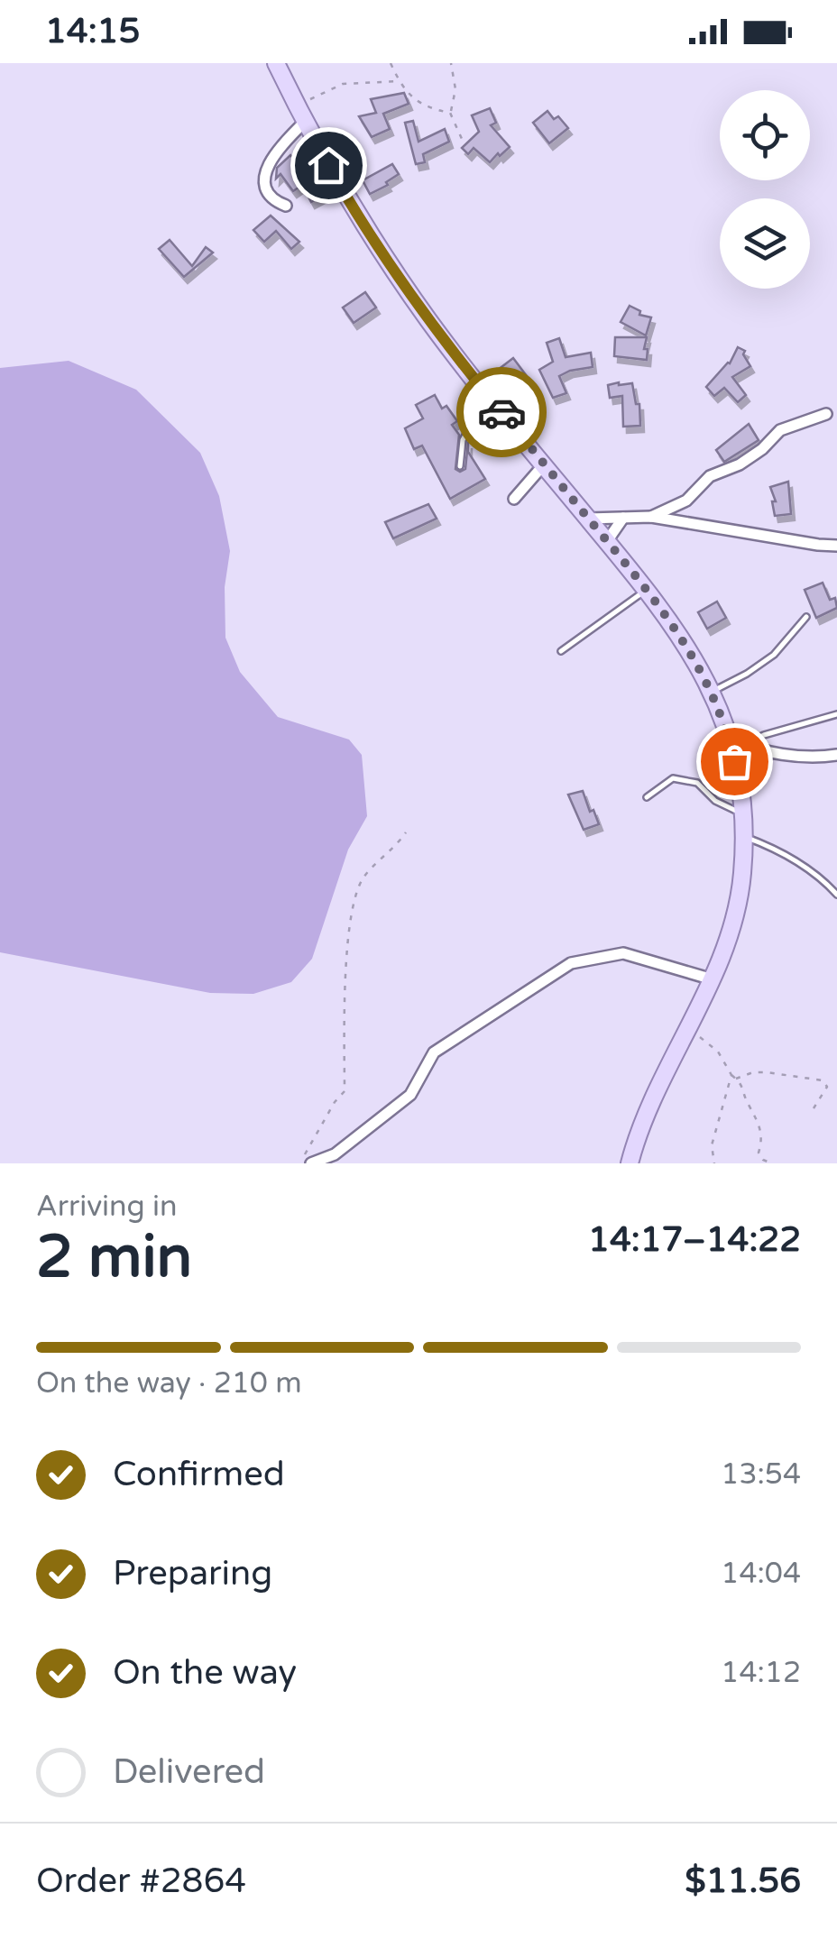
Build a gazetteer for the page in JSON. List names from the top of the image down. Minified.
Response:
{"page":{"status":"14:15","heading":["2 min","Arriving in","14:17–14:22"],"panel":["Order #2864","$11.56"],"bar":"On the way · 210 m","list":[["Confirmed","13:54"],["Preparing","14:04"],["On the way","14:12"],"Delivered"]}}
